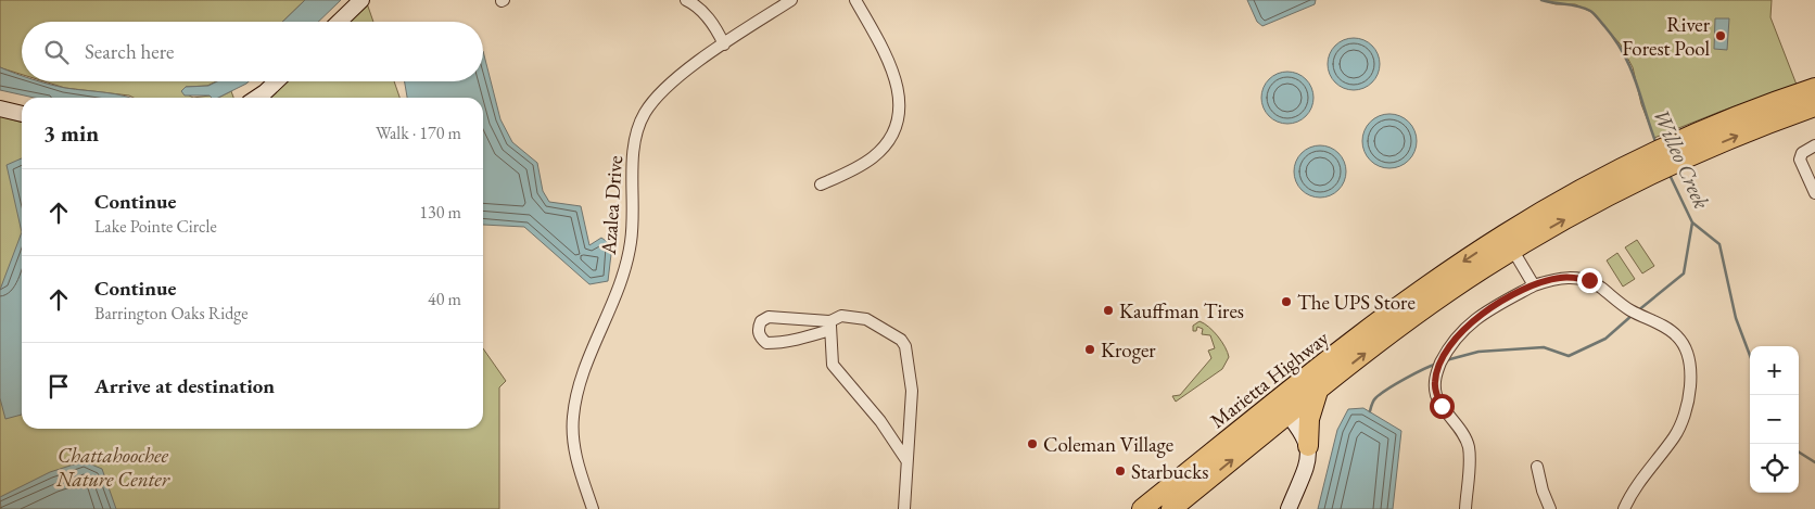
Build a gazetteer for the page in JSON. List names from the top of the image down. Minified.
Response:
{"streets":{"highway":["Marietta Highway"],"street":["Azalea Drive"]},"water":["Willeo Creek"],"parks":["Chattahoochee Nature Center"],"places":["River Forest Pool","The UPS Store","Kauffman Tires","Kroger","Coleman Village","Starbucks"],"page":{"search":"Search here","heading":["3 min","Walk · 170 m"],"list":[["Continue","Lake Pointe Circle","130 m"],["Continue","Barrington Oaks Ridge","40 m"],"Arrive at destination"],"map_buttons":["+","−"]}}
